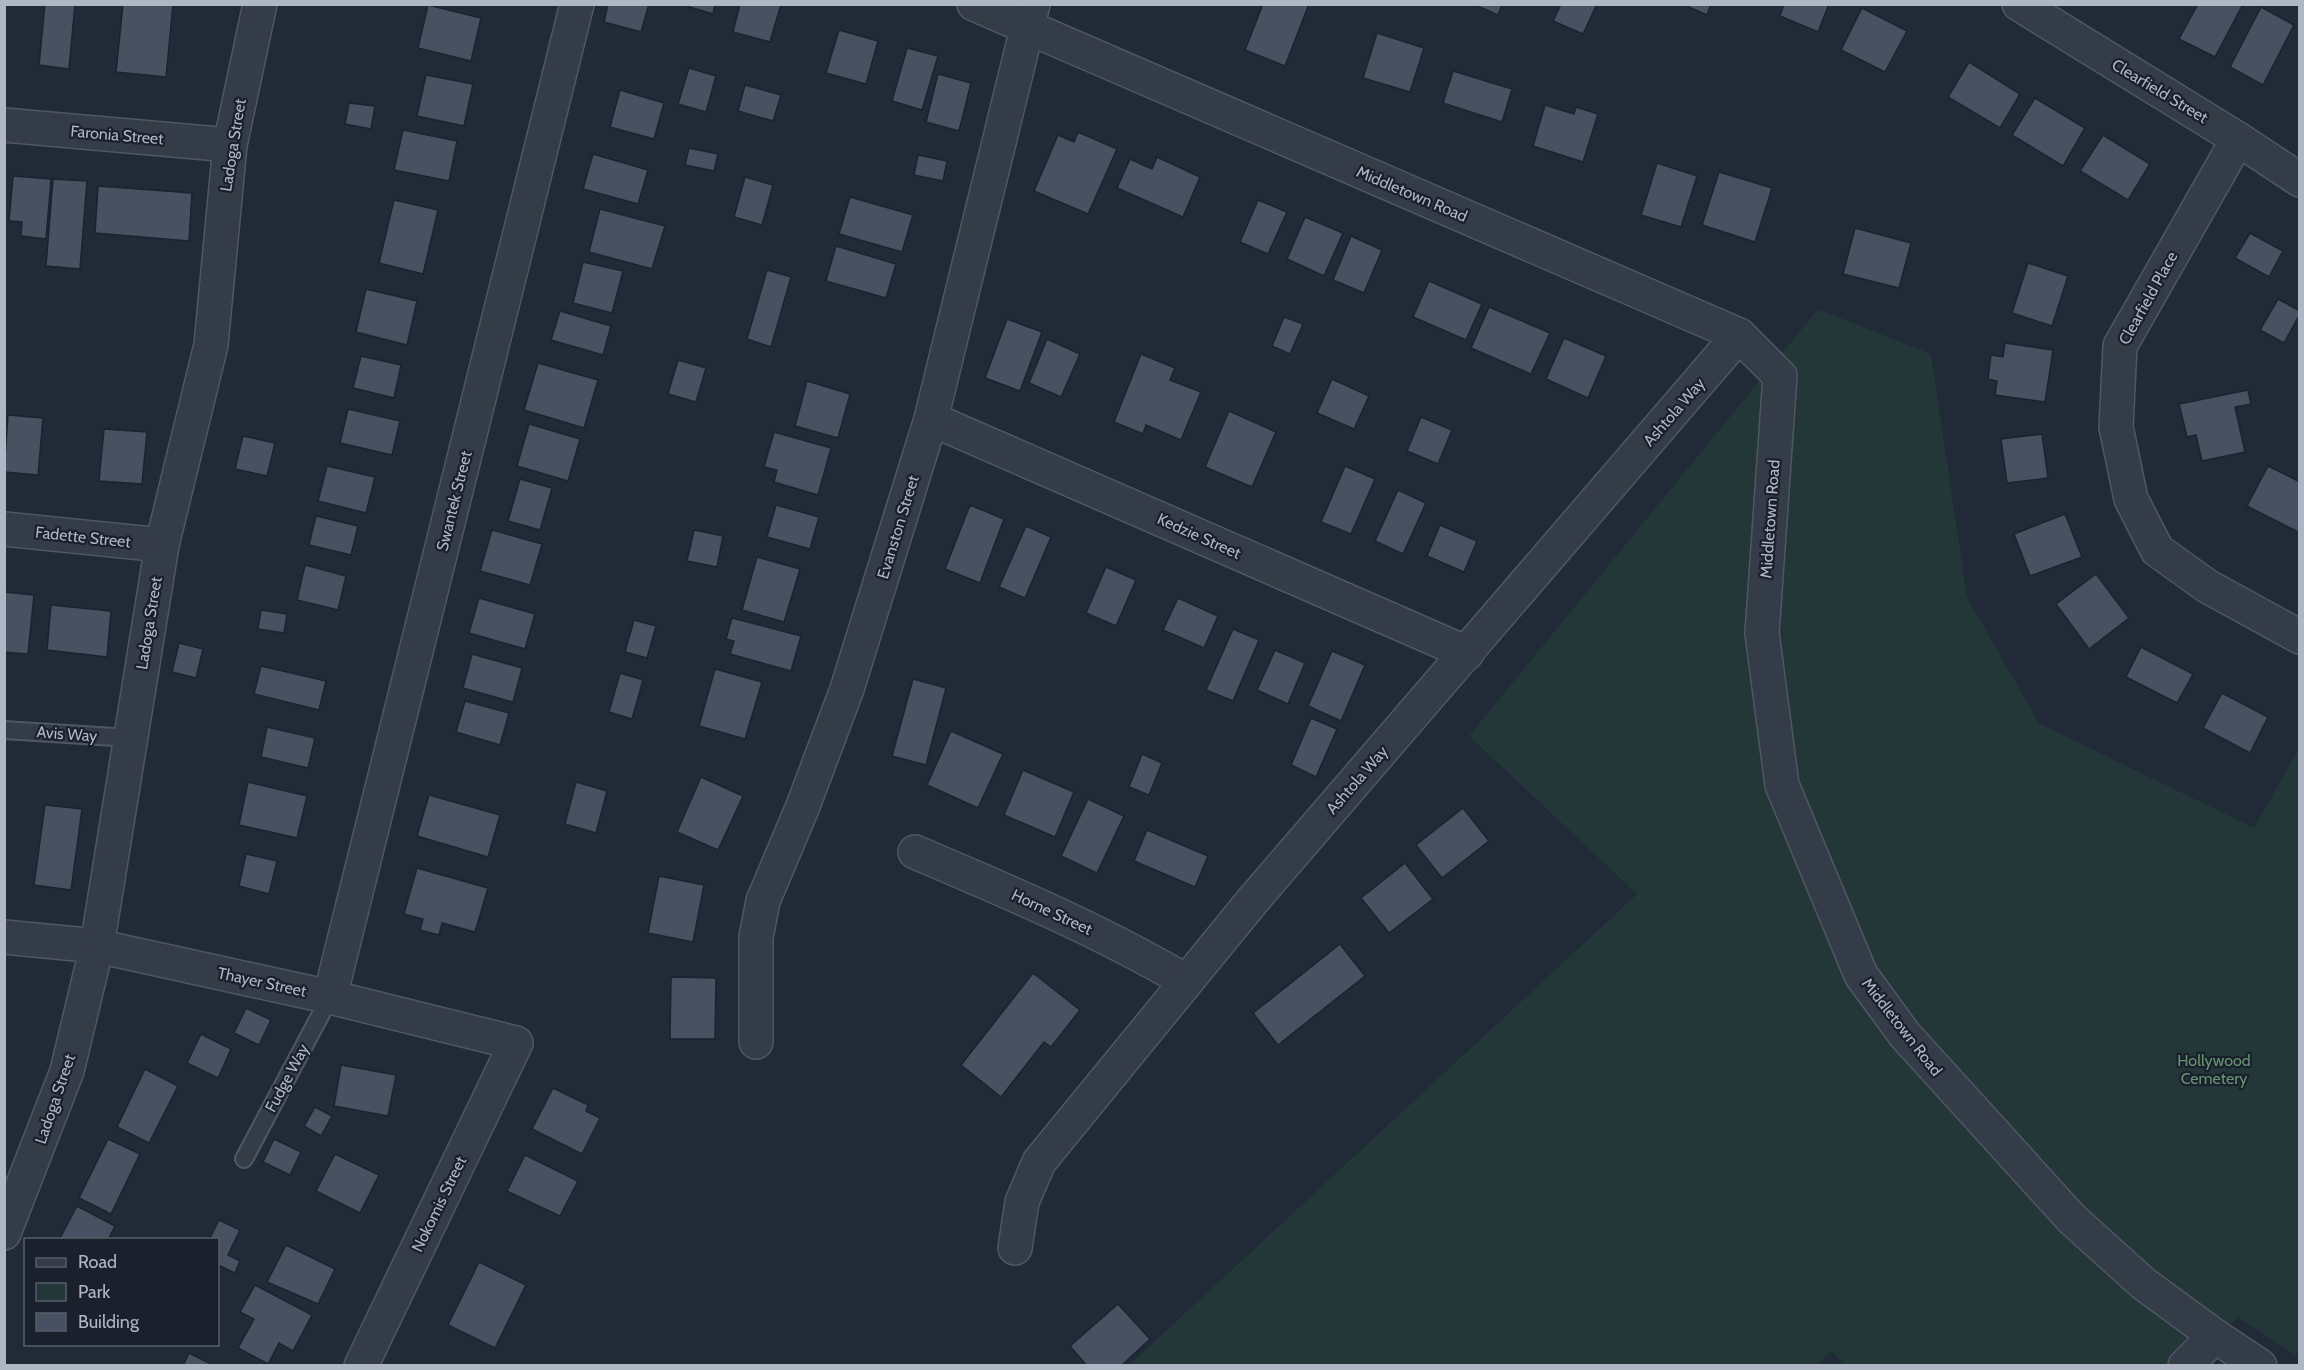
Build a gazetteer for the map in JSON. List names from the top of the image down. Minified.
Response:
{"streets":{"street":["Clearfield Street","Faronia Street","Ladoga Street","Middletown Road","Clearfield Place","Ashtola Way","Swantek Street","Evanston Street","Kedzie Street","Fadette Street","Horne Street","Thayer Street","Nokomis Street"],"lane":["Avis Way","Fudge Way"]},"crossings":[["Clearfield Street","Clearfield Place"],["Faronia Street","Ladoga Street"],["Ladoga Street","Fadette Street"],["Ladoga Street","Avis Way"],["Ladoga Street","Thayer Street"],["Middletown Road","Ashtola Way"],["Middletown Road","Evanston Street"],["Ashtola Way","Kedzie Street"],["Ashtola Way","Horne Street"],["Swantek Street","Thayer Street"],["Swantek Street","Fudge Way"],["Evanston Street","Kedzie Street"],["Thayer Street","Fudge Way"],["Thayer Street","Nokomis Street"]],"parks":["Hollywood Cemetery"],"legend":["Road","Park","Building"]}
